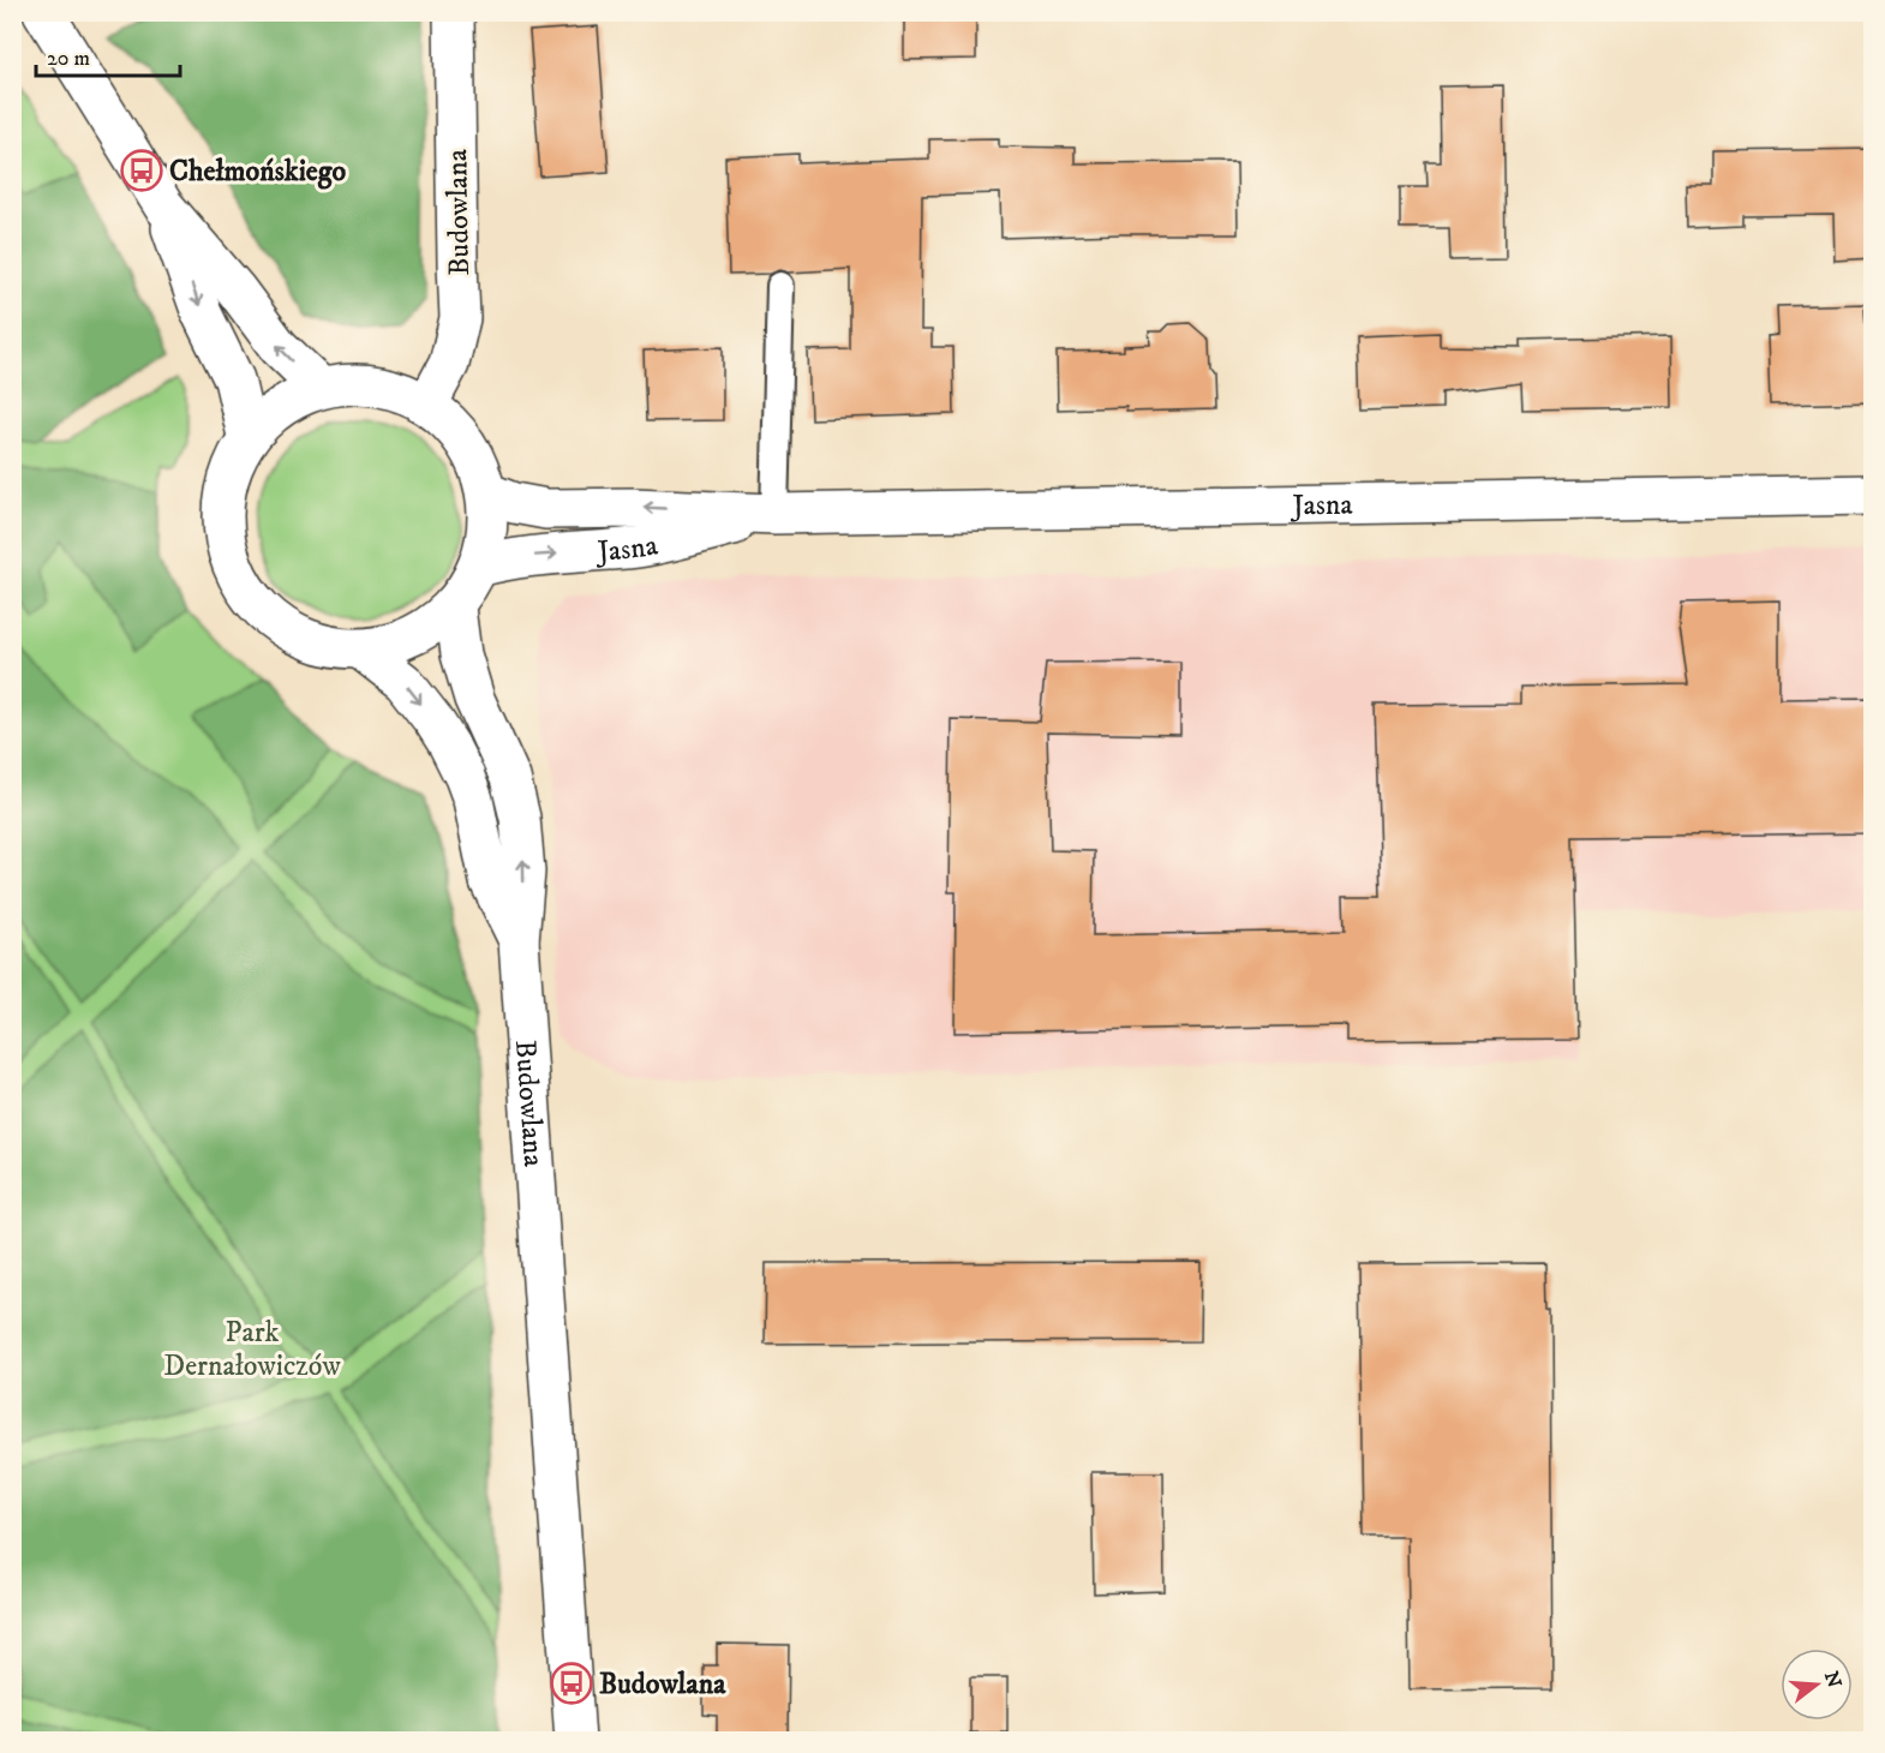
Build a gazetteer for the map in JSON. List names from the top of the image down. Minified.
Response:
{"streets":{"street":["Budowlana","Jasna"]},"parks":["Park Dernałowiczów"],"places":{"bus stop":["Chełmońskiego","Budowlana"]},"scale_bar":"20 m","north":"right"}
